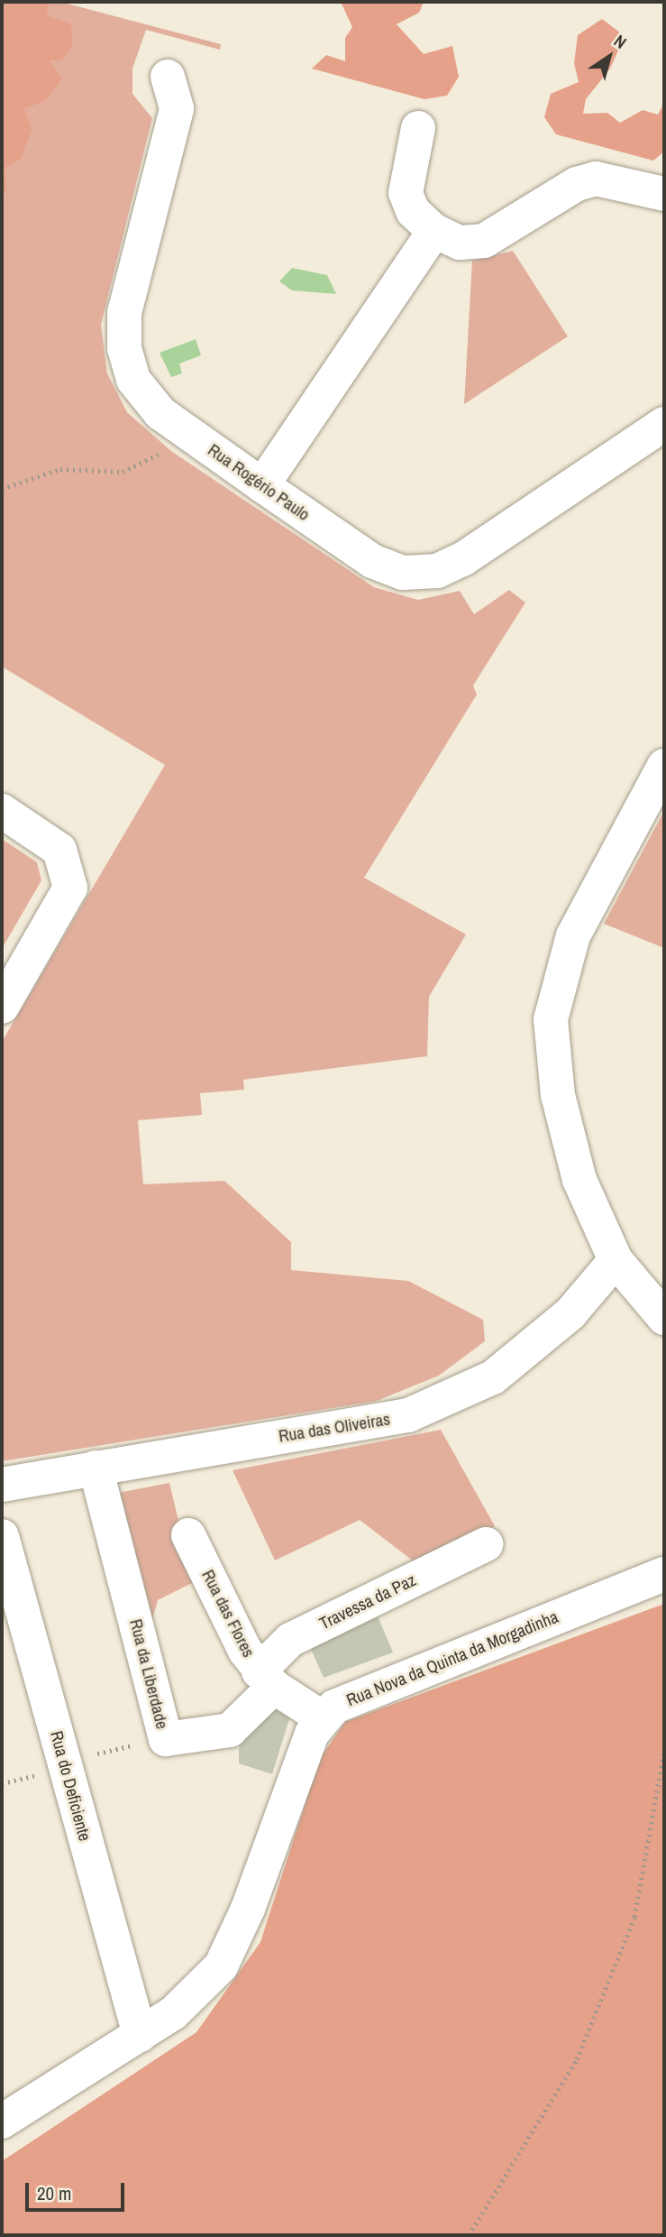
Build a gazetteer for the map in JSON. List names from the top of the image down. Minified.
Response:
{"streets":{"street":["Rua Rogério Paulo","Rua das Oliveiras","Travessa da Paz","Rua das Flores","Rua Nova da Quinta da Morgadinha","Rua da Liberdade","Rua do Deficiente"]},"crossings":[["Rua das Oliveiras","Rua da Liberdade"],["Travessa da Paz","Rua das Flores"],["Travessa da Paz","Rua da Liberdade"],["Rua das Flores","Rua da Liberdade"]],"scale_bar":"20 m","north":"top right"}
